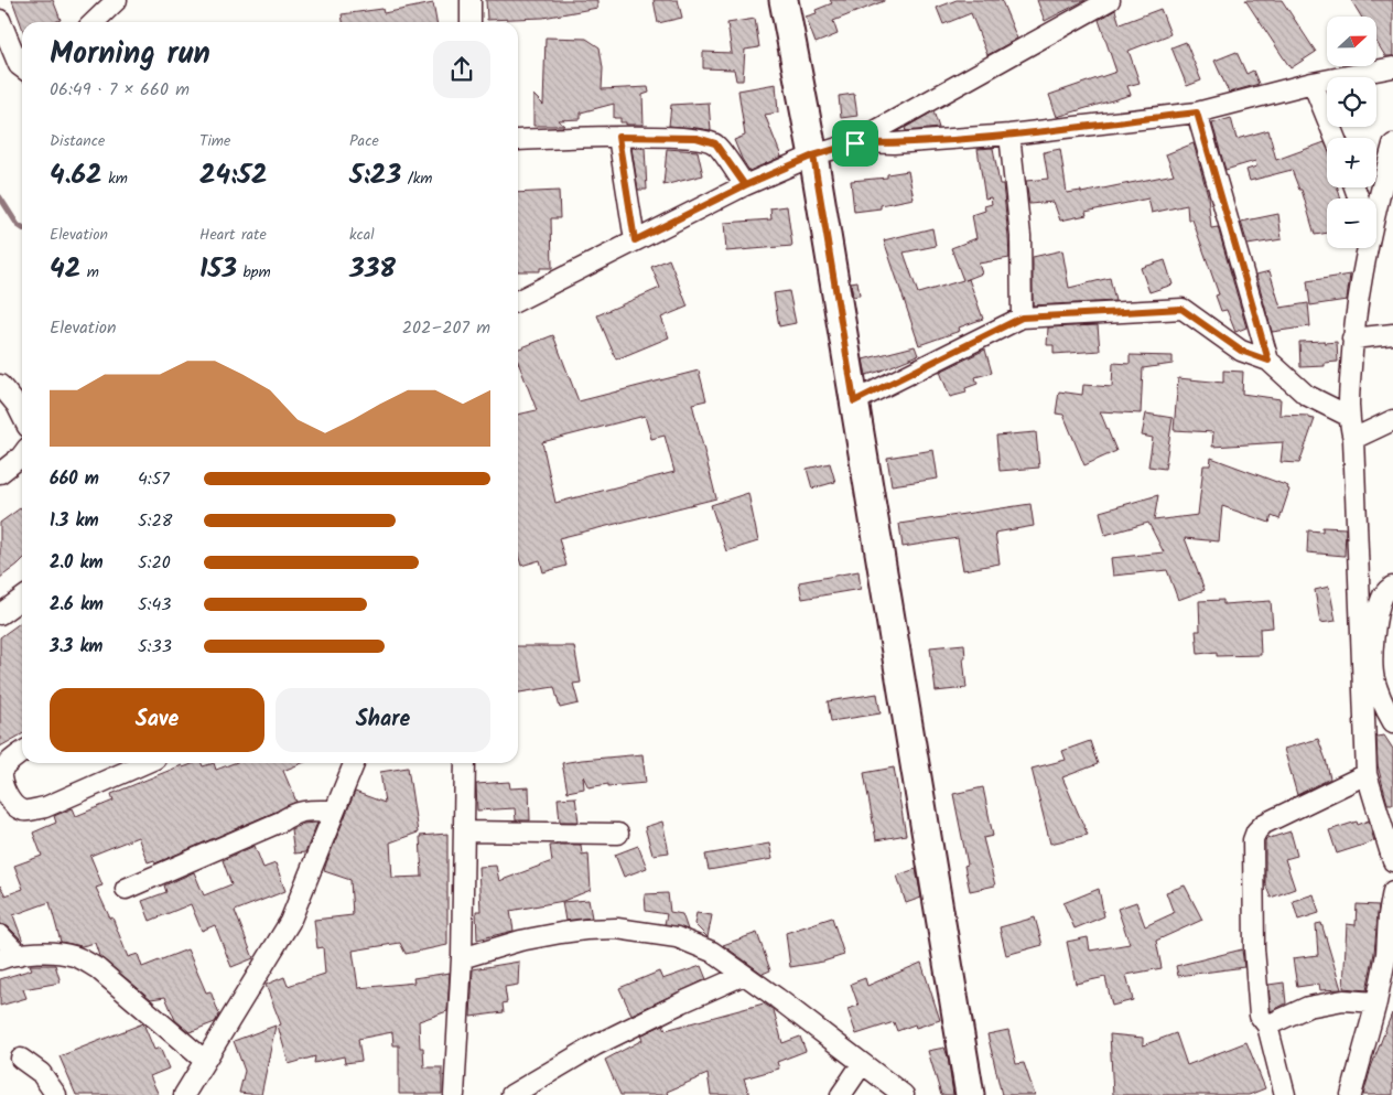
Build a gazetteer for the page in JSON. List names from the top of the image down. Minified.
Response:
{"north":"right","page":{"map_buttons":["+","−"],"heading":["Morning run","06:49 · 7 × 660 m"],"stats":[["Distance","4.62 km"],["Time","24:52"],["Pace","5:23 /km"],["Elevation","42 m"],["Heart rate","153 bpm"],["kcal","338"]],"chart":["Elevation","202–207 m"],"list":[{"name":"660 m","note":"4:57"},{"name":"1.3 km","note":"5:28"},{"name":"2.0 km","note":"5:20"},{"name":"2.6 km","note":"5:43"},{"name":"3.3 km","note":"5:33"}],"buttons":["Save","Share"]}}
